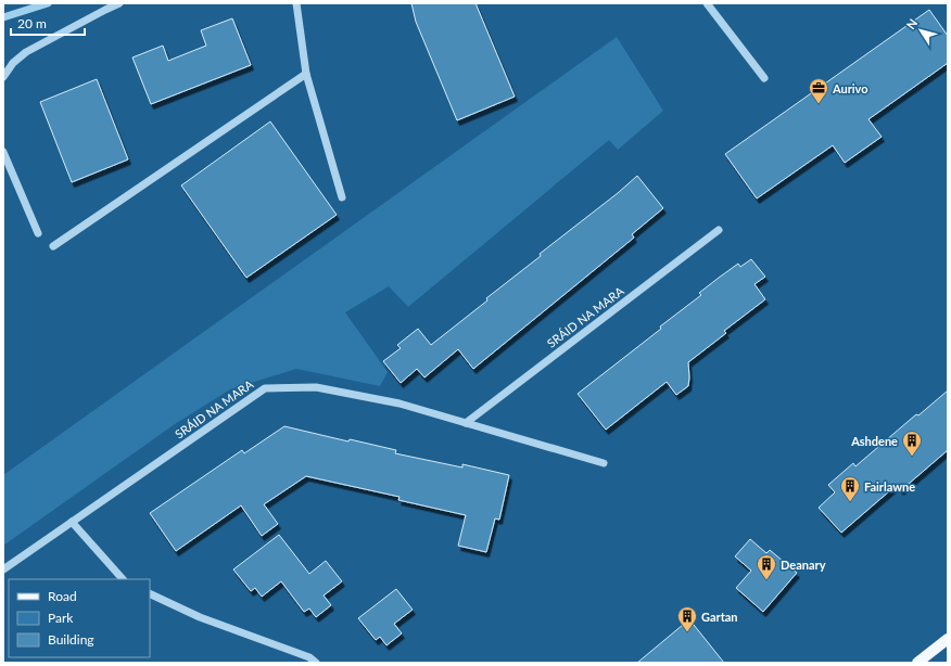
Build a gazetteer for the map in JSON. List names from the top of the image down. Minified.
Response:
{"streets":{"street":["SRÁID NA MARA"]},"places":{"office":["Aurivo"],"building":["Ashdene","Fairlawne","Deanary","Gartan"]},"legend":["Road","Park","Building"],"scale_bar":"20 m","north":"top left"}
